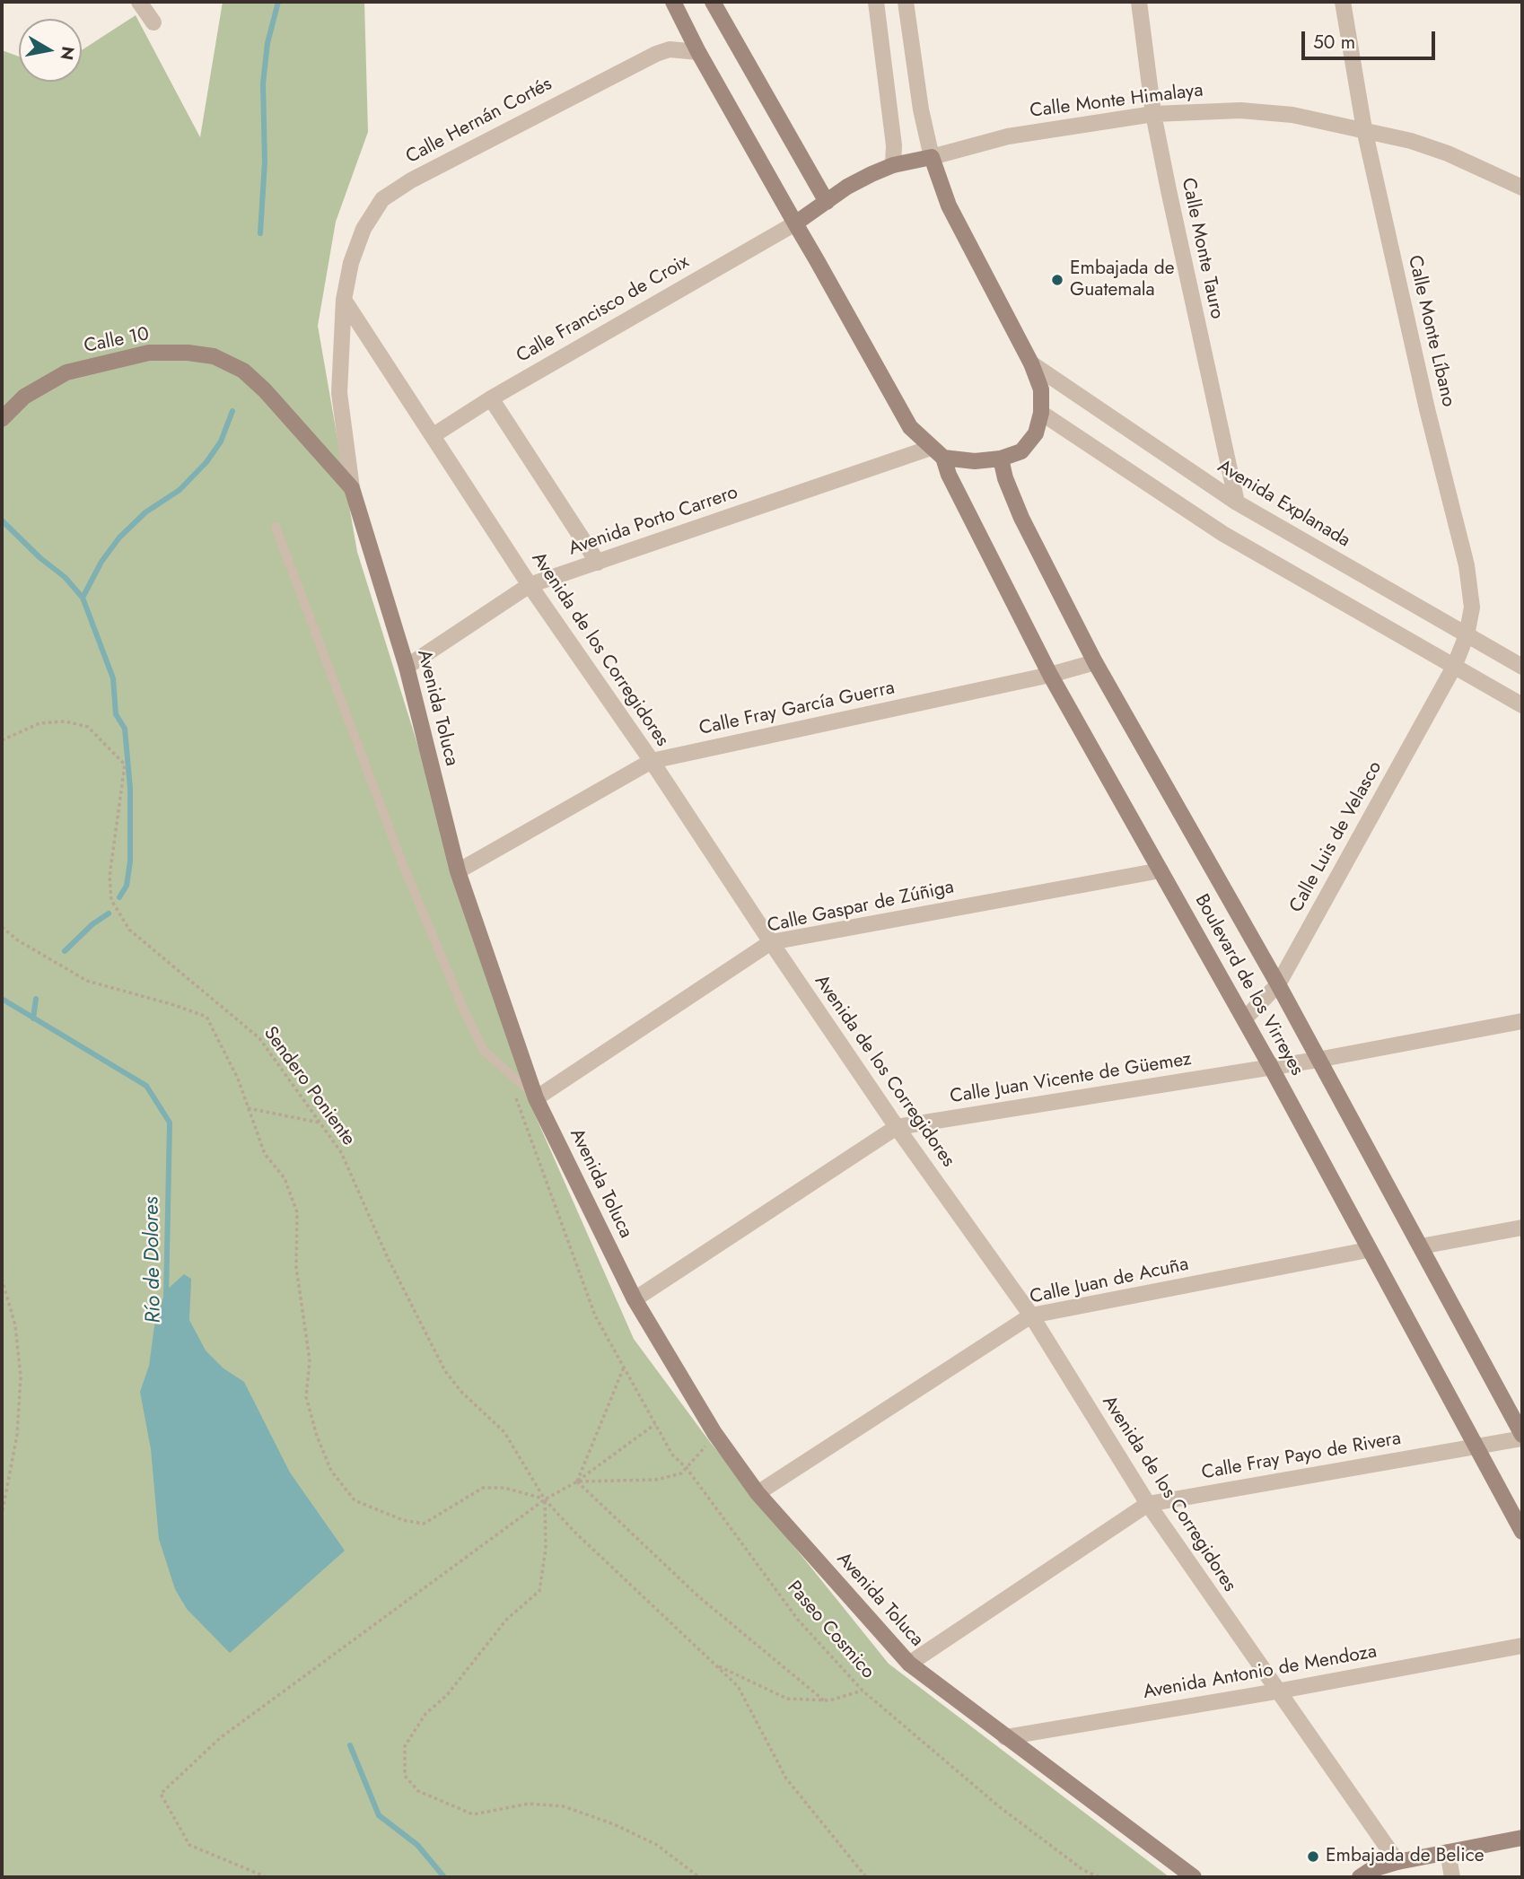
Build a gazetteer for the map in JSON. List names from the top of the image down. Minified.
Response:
{"streets":{"street":["Calle Monte Himalaya","Calle Hernán Cortés","Calle Monte Tauro","Calle Francisco de Croix","Calle Monte Líbano","Calle 10","Avenida Explanada","Avenida Porto Carrero","Avenida de los Corregidores","Avenida Toluca","Calle Fray García Guerra","Calle Luis de Velasco","Calle Gaspar de Zúñiga","Boulevard de los Virreyes","Calle Juan Vicente de Güemez","Calle Juan de Acuña","Calle Fray Payo de Rivera","Avenida Antonio de Mendoza"],"path":["Sendero Poniente","Paseo Cosmico"]},"crossings":[["Calle Monte Himalaya","Calle Monte Tauro"],["Calle Monte Himalaya","Calle Monte Líbano"],["Calle Hernán Cortés","Avenida de los Corregidores"],["Calle Hernán Cortés","Avenida Toluca"],["Calle Monte Tauro","Avenida Explanada"],["Calle Francisco de Croix","Avenida de los Corregidores"],["Calle Monte Líbano","Avenida Explanada"],["Calle Monte Líbano","Calle Luis de Velasco"],["Calle 10","Avenida Toluca"],["Avenida Porto Carrero","Avenida de los Corregidores"],["Avenida Porto Carrero","Avenida Toluca"],["Avenida Porto Carrero","Boulevard de los Virreyes"],["Avenida de los Corregidores","Avenida Toluca"],["Avenida de los Corregidores","Calle Fray García Guerra"],["Avenida de los Corregidores","Calle Gaspar de Zúñiga"],["Avenida de los Corregidores","Calle Juan Vicente de Güemez"],["Avenida de los Corregidores","Calle Juan de Acuña"],["Avenida de los Corregidores","Calle Fray Payo de Rivera"],["Avenida de los Corregidores","Avenida Antonio de Mendoza"],["Avenida Toluca","Calle Fray García Guerra"],["Avenida Toluca","Calle Gaspar de Zúñiga"],["Avenida Toluca","Calle Juan Vicente de Güemez"],["Avenida Toluca","Calle Juan de Acuña"],["Avenida Toluca","Calle Fray Payo de Rivera"],["Avenida Toluca","Avenida Antonio de Mendoza"],["Calle Fray García Guerra","Boulevard de los Virreyes"],["Calle Luis de Velasco","Boulevard de los Virreyes"],["Calle Gaspar de Zúñiga","Boulevard de los Virreyes"],["Boulevard de los Virreyes","Calle Juan Vicente de Güemez"],["Boulevard de los Virreyes","Calle Juan de Acuña"],["Boulevard de los Virreyes","Calle Fray Payo de Rivera"]],"water":["Río de Dolores"],"places":["Embajada de Guatemala","Embajada de Belice"],"scale_bar":"50 m","north":"right"}
